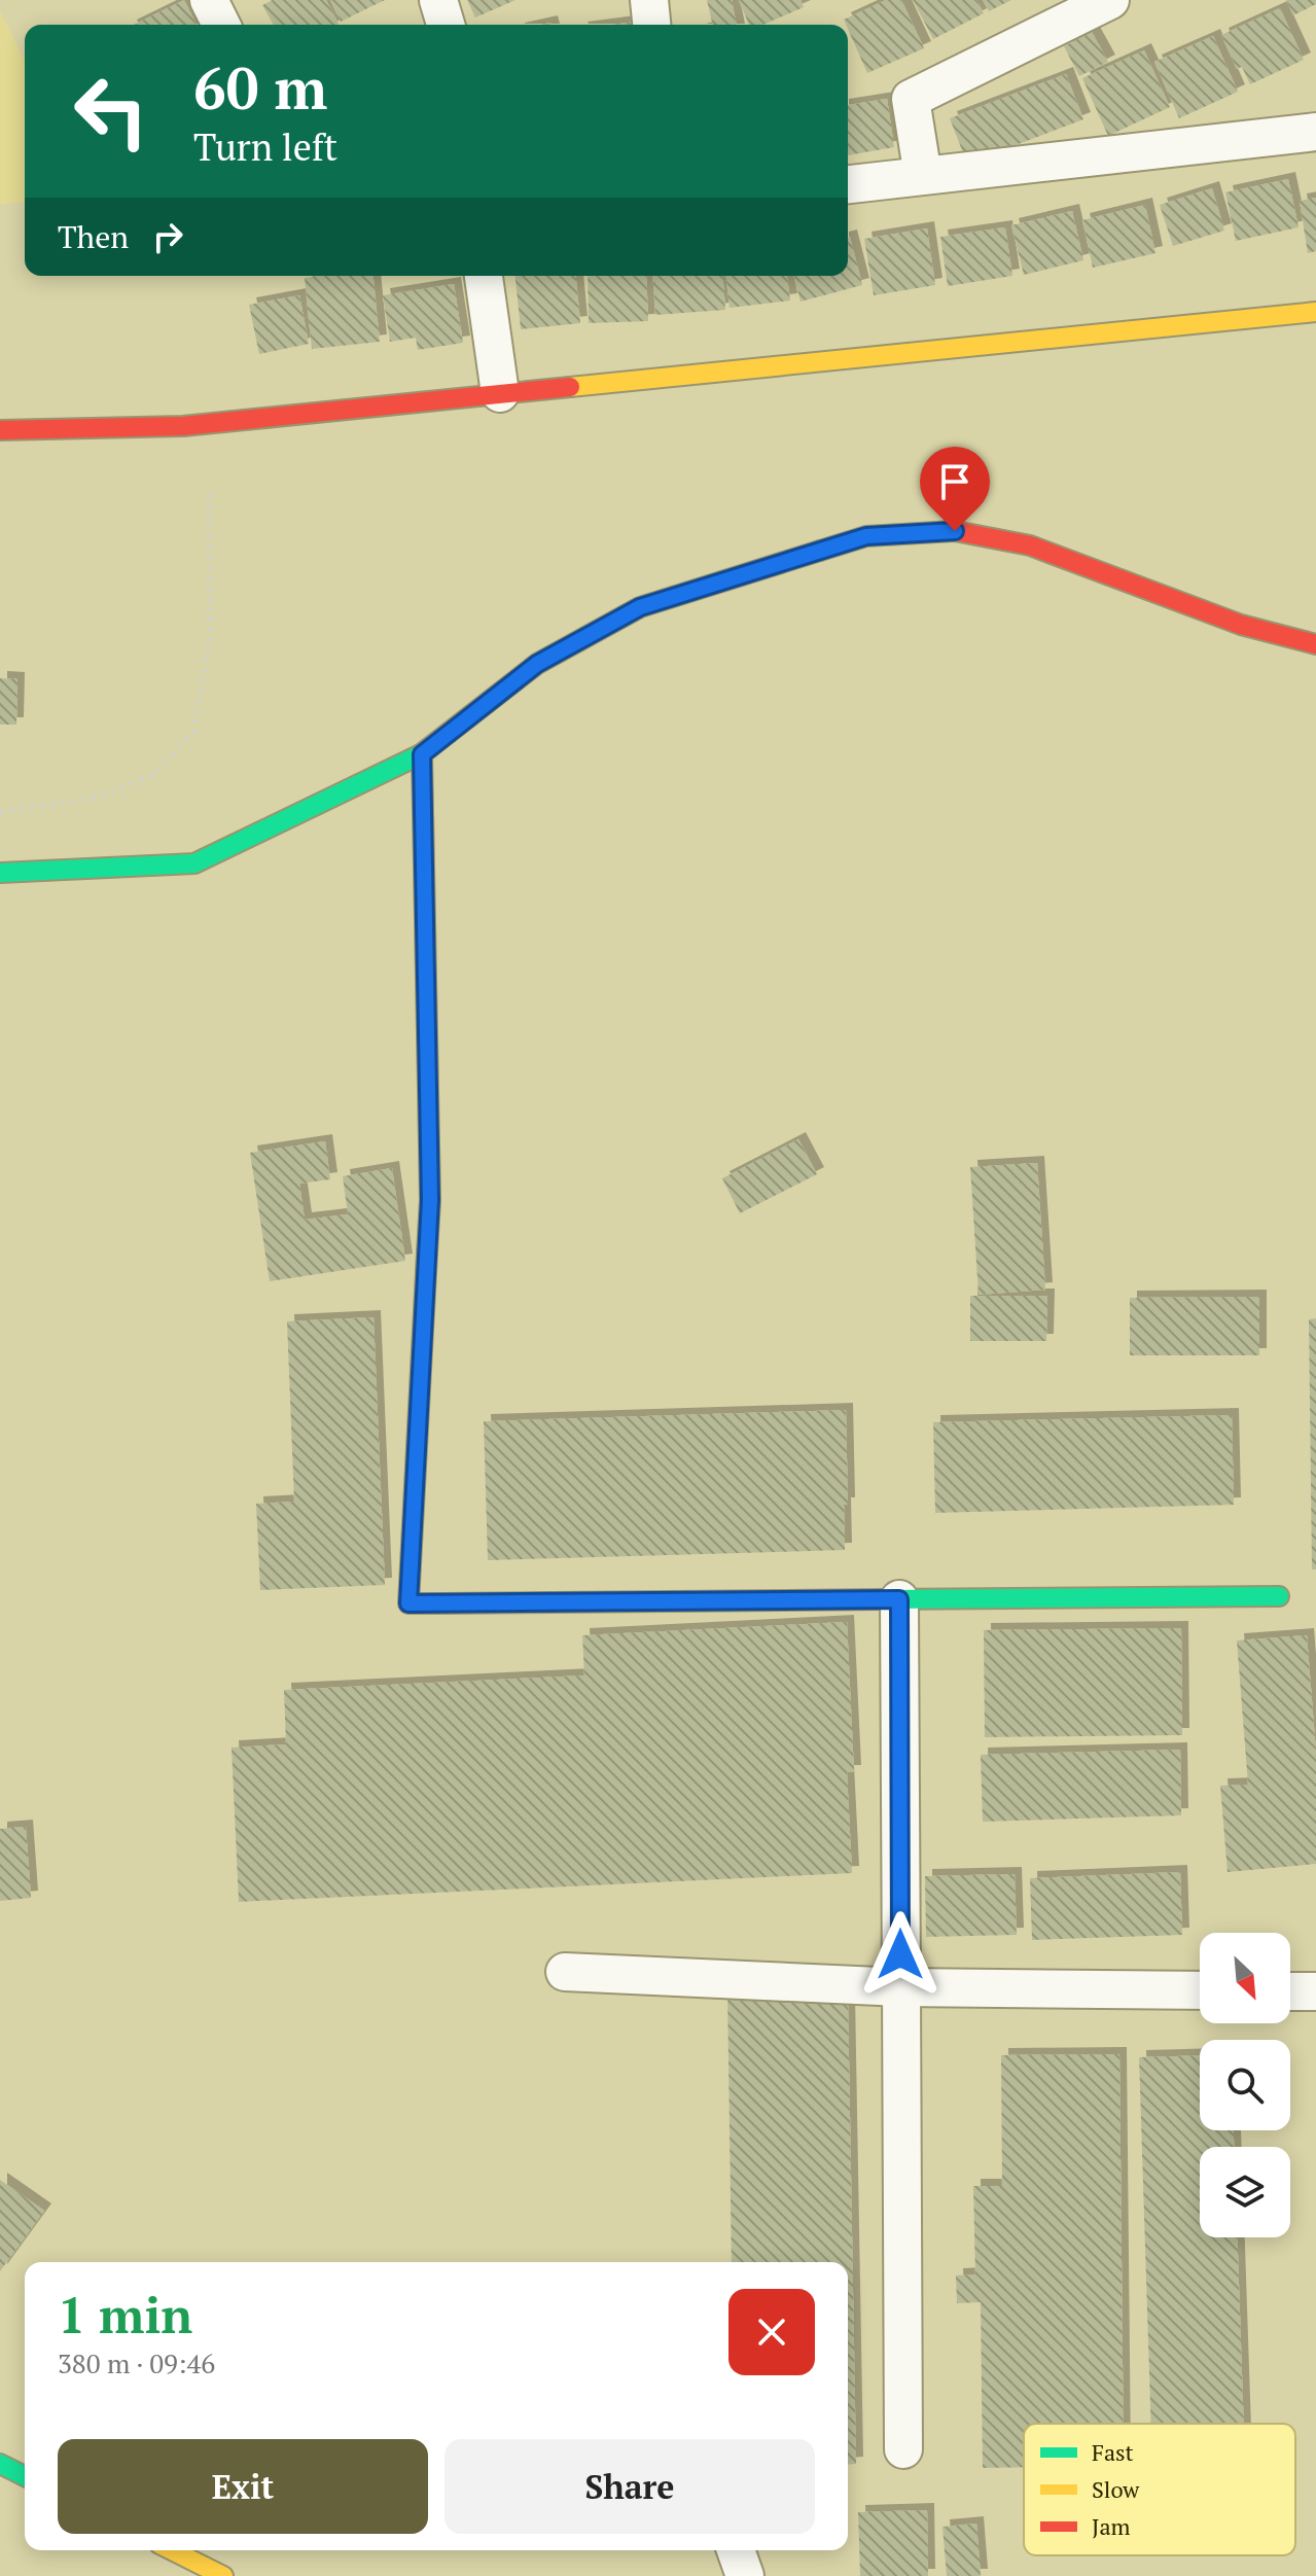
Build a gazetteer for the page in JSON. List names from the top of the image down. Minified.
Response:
{"legend":["Fast","Slow","Jam"],"north":"bottom right","page":{"turn":["60 m","Turn left"],"then":"Then","heading":["1 min","380 m · 09:46"],"buttons":["Exit","Share"]}}
